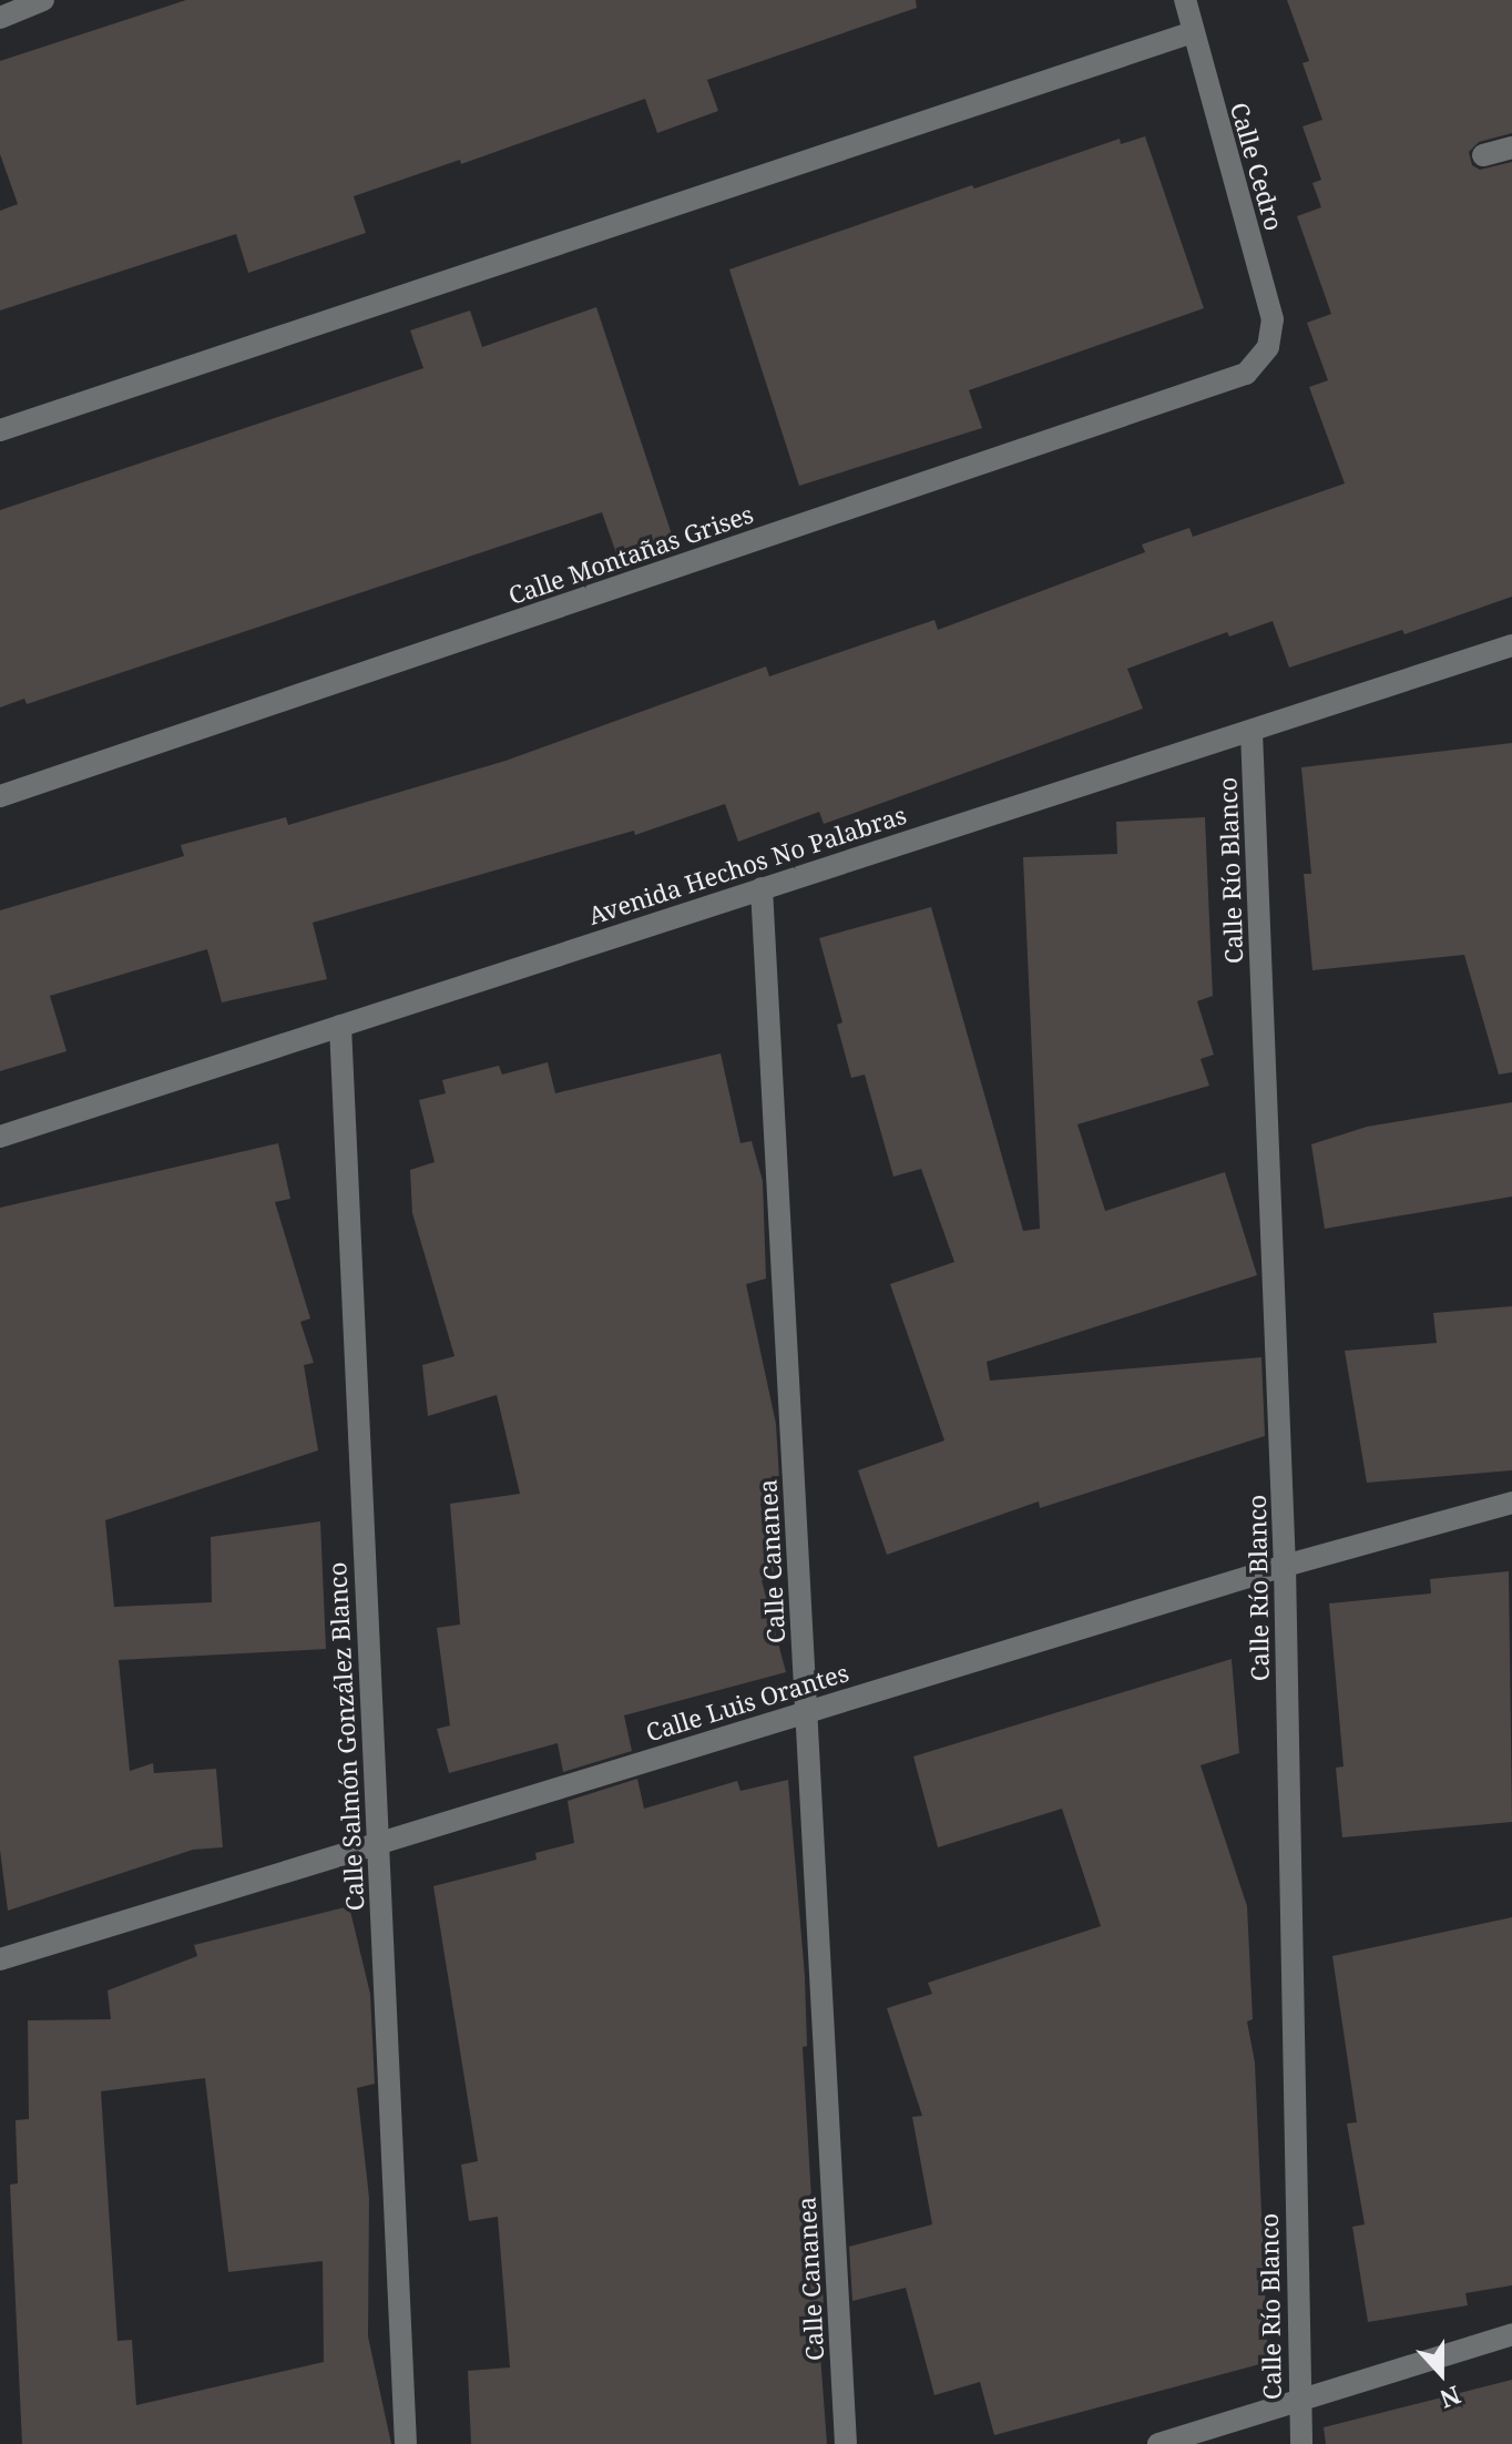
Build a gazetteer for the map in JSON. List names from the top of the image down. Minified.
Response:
{"streets":{"street":["Calle Cedro","Calle Montañas Grises","Avenida Hechos No Palabras","Calle Río Blanco","Calle Cananea","Calle Luis Orantes","Calle Salmón González Blanco"]},"crossings":[["Calle Cedro","Calle Montañas Grises"],["Avenida Hechos No Palabras","Calle Río Blanco"],["Avenida Hechos No Palabras","Calle Cananea"],["Avenida Hechos No Palabras","Calle Salmón González Blanco"],["Calle Río Blanco","Calle Luis Orantes"],["Calle Cananea","Calle Luis Orantes"],["Calle Luis Orantes","Calle Salmón González Blanco"]],"north":"bottom"}
